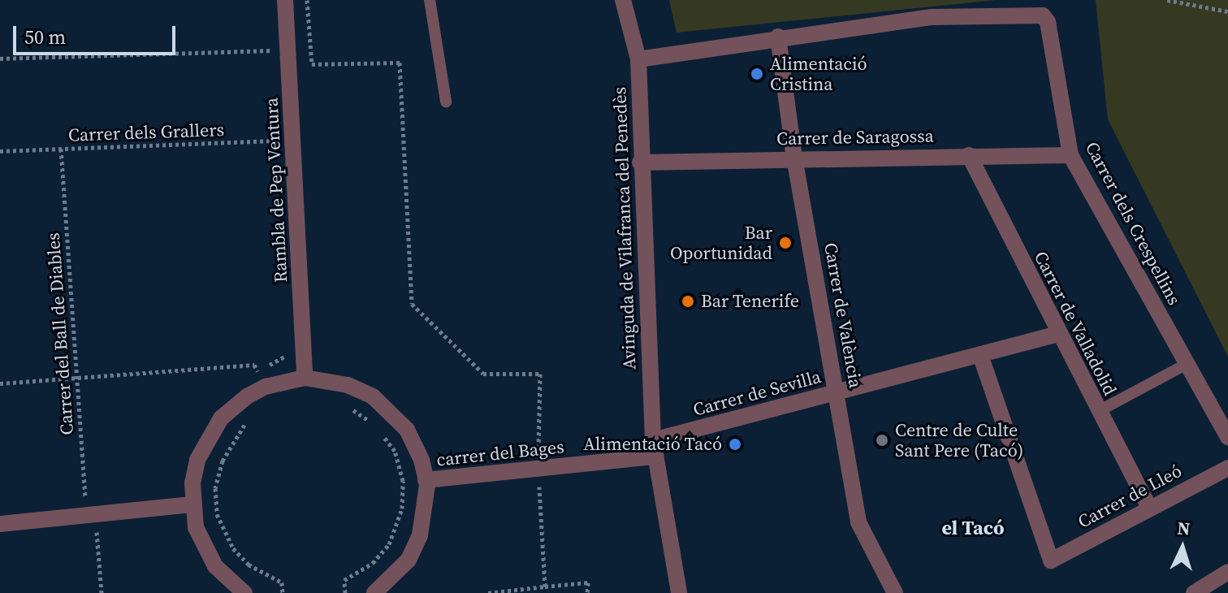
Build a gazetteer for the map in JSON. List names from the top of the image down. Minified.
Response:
{"streets":{"street":["Carrer de Saragossa","Rambla de Pep Ventura","Carrer dels Crespellins","Avinguda de Vilafranca del Penedès","Carrer de València","Carrer de Valladolid","Carrer de Sevilla","carrer del Bages","Carrer de Lleó"],"path":["Carrer dels Grallers","Carrer del Ball de Diables"]},"crossings":[["Carrer dels Grallers","Rambla de Pep Ventura"],["Carrer dels Grallers","Carrer del Ball de Diables"],["Carrer de Saragossa","Carrer dels Crespellins"],["Carrer de Saragossa","Avinguda de Vilafranca del Penedès"],["Carrer de Saragossa","Carrer de València"],["Carrer de Saragossa","Carrer de Valladolid"],["Carrer dels Crespellins","Carrer de València"],["Avinguda de Vilafranca del Penedès","Carrer de Sevilla"],["Avinguda de Vilafranca del Penedès","carrer del Bages"],["Carrer de València","Carrer de Sevilla"],["Carrer de Valladolid","Carrer de Sevilla"],["Carrer de Valladolid","Carrer de Lleó"],["Carrer de Sevilla","carrer del Bages"],["Carrer de Sevilla","Carrer de Lleó"]],"districts":["el Tacó"],"places":["Alimentació Cristina","Bar Oportunidad","Bar Tenerife","Centre de Culte Sant Pere (Tacó)","Alimentació Tacó"],"scale_bar":"50 m","north":"top"}
